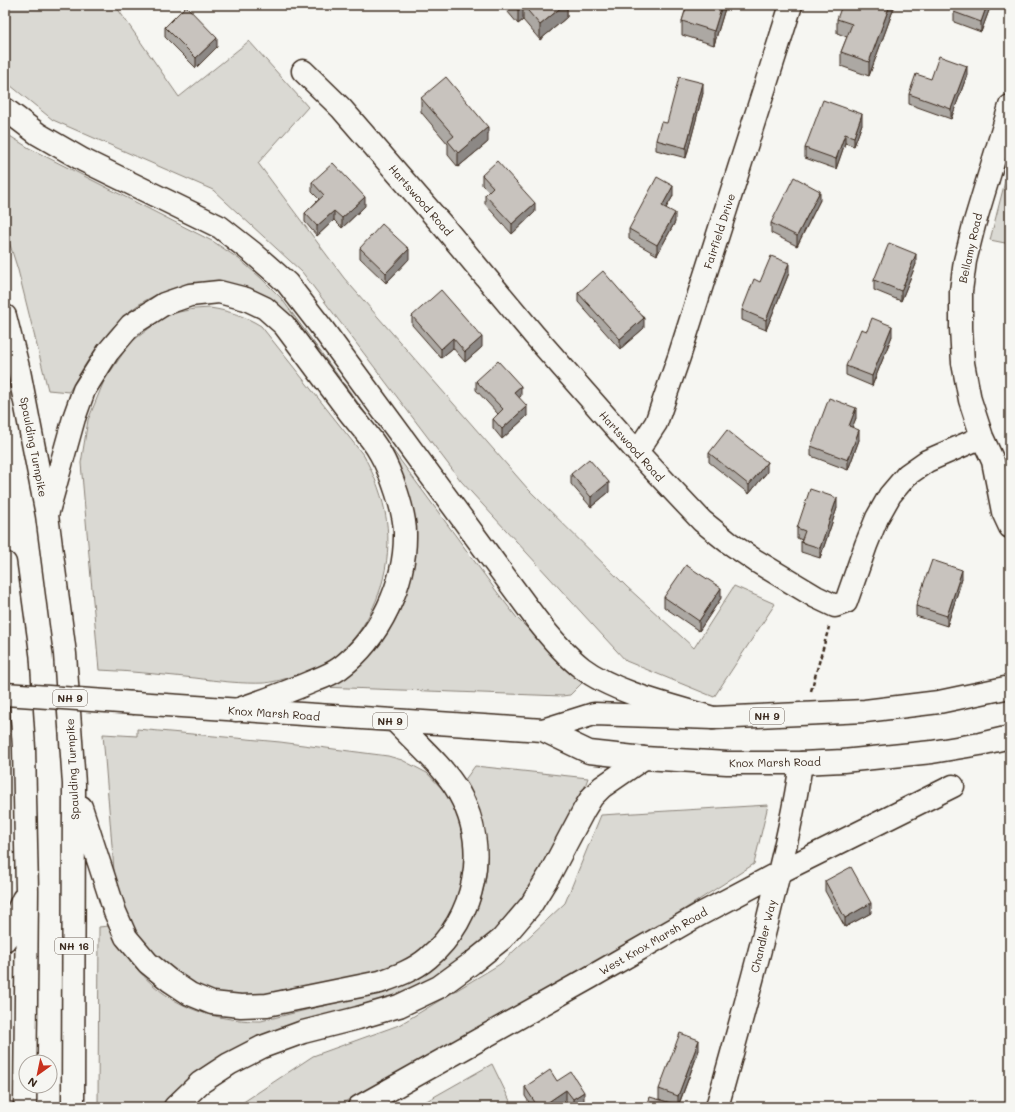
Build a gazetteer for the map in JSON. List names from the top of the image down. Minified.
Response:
{"streets":{"main road":["Hartswood Road","Fairfield Drive","Bellamy Road","Spaulding Turnpike","NH 9","Knox Marsh Road","Chandler Way","West Knox Marsh Road","NH 16"]},"crossings":[["Hartswood Road","Fairfield Drive"],["Hartswood Road","Bellamy Road"],["Knox Marsh Road","Chandler Way"],["Chandler Way","West Knox Marsh Road"]],"north":"bottom left"}
